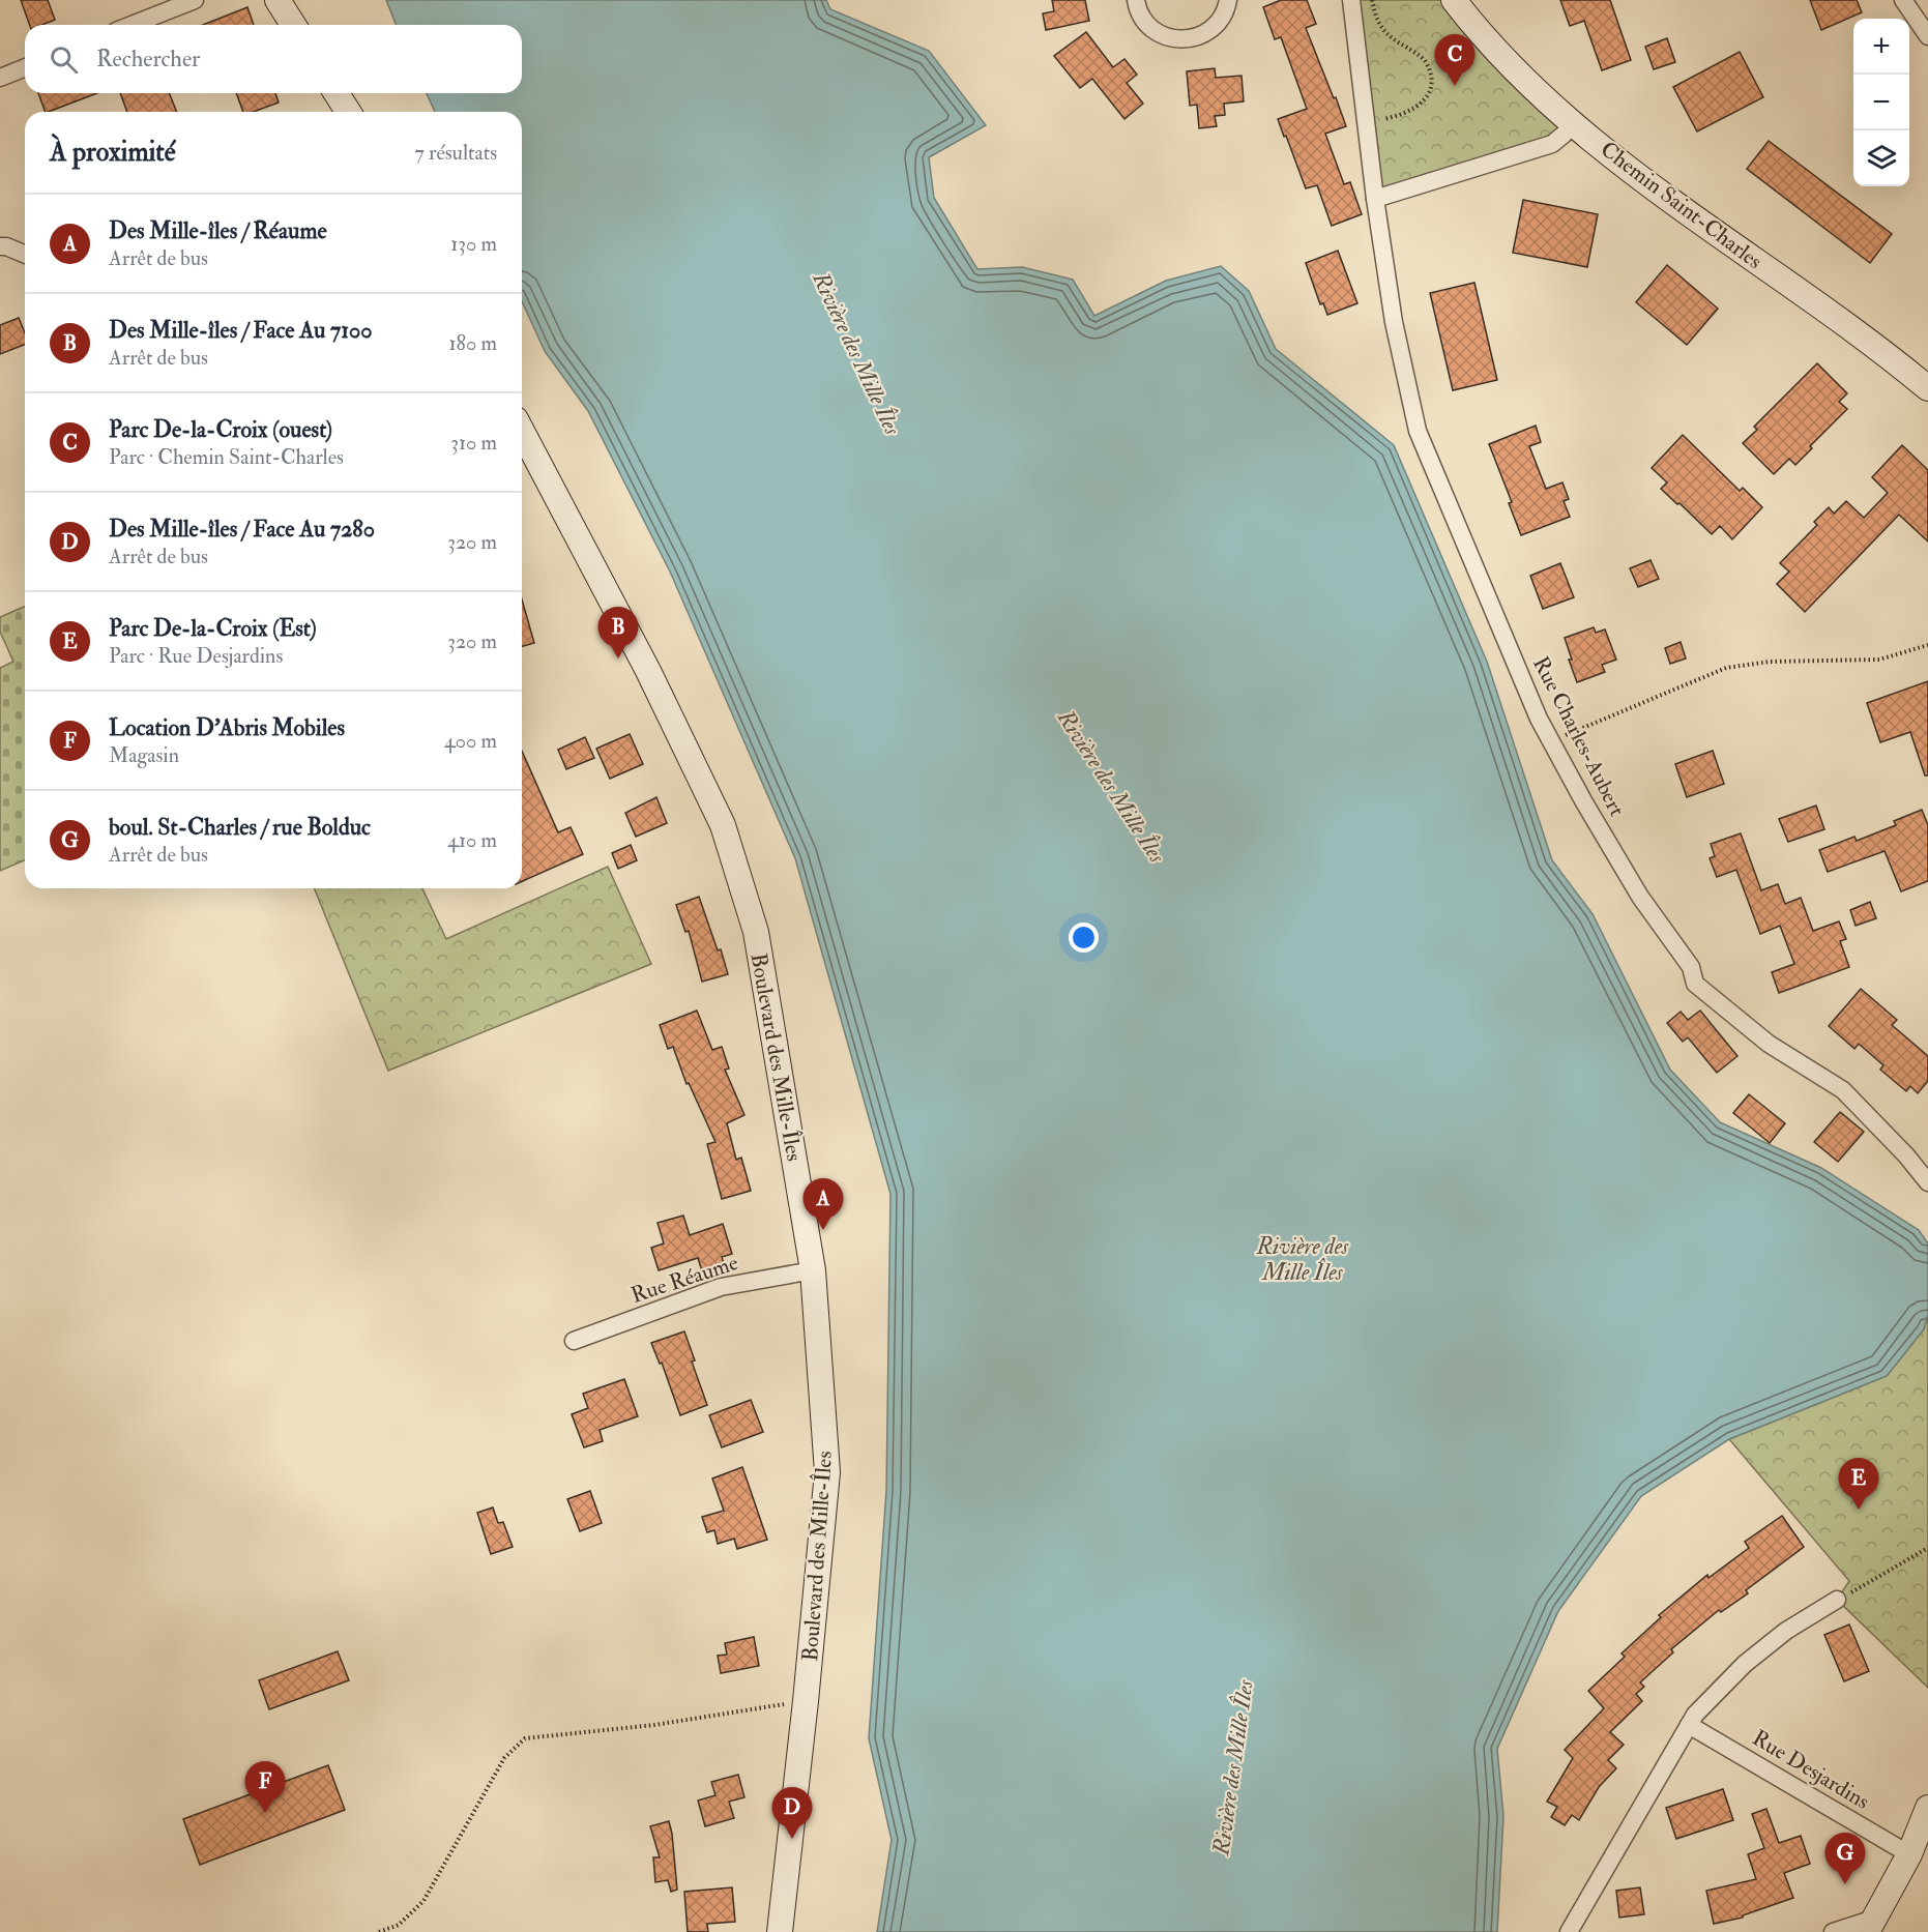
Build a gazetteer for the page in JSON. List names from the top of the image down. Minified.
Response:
{"streets":{"street":["Chemin Saint-Charles","Rue Charles-Aubert","Boulevard des Mille-Îles","Rue Réaume","Rue Desjardins"]},"crossings":[["Boulevard des Mille-Îles","Rue Réaume"]],"water":["Rivière des Mille Îles"],"page":{"map_buttons":["+","−"],"search":"Rechercher","pins":["C","B","A","E","F","D","G"],"heading":["À proximité","7 résultats"],"list":[{"mark":"A","name":"Des Mille-îles / Réaume","note":"Arrêt de bus","value":"130 m"},{"mark":"B","name":"Des Mille-îles / Face Au 7100","note":"Arrêt de bus","value":"180 m"},{"mark":"C","name":"Parc De-la-Croix (ouest)","note":"Parc · Chemin Saint-Charles","value":"310 m"},{"mark":"D","name":"Des Mille-îles / Face Au 7280","note":"Arrêt de bus","value":"320 m"},{"mark":"E","name":"Parc De-la-Croix (Est)","note":"Parc · Rue Desjardins","value":"320 m"},{"mark":"F","name":"Location D'Abris Mobiles","note":"Magasin","value":"400 m"},{"mark":"G","name":"boul. St-Charles / rue Bolduc","note":"Arrêt de bus","value":"410 m"}]}}
